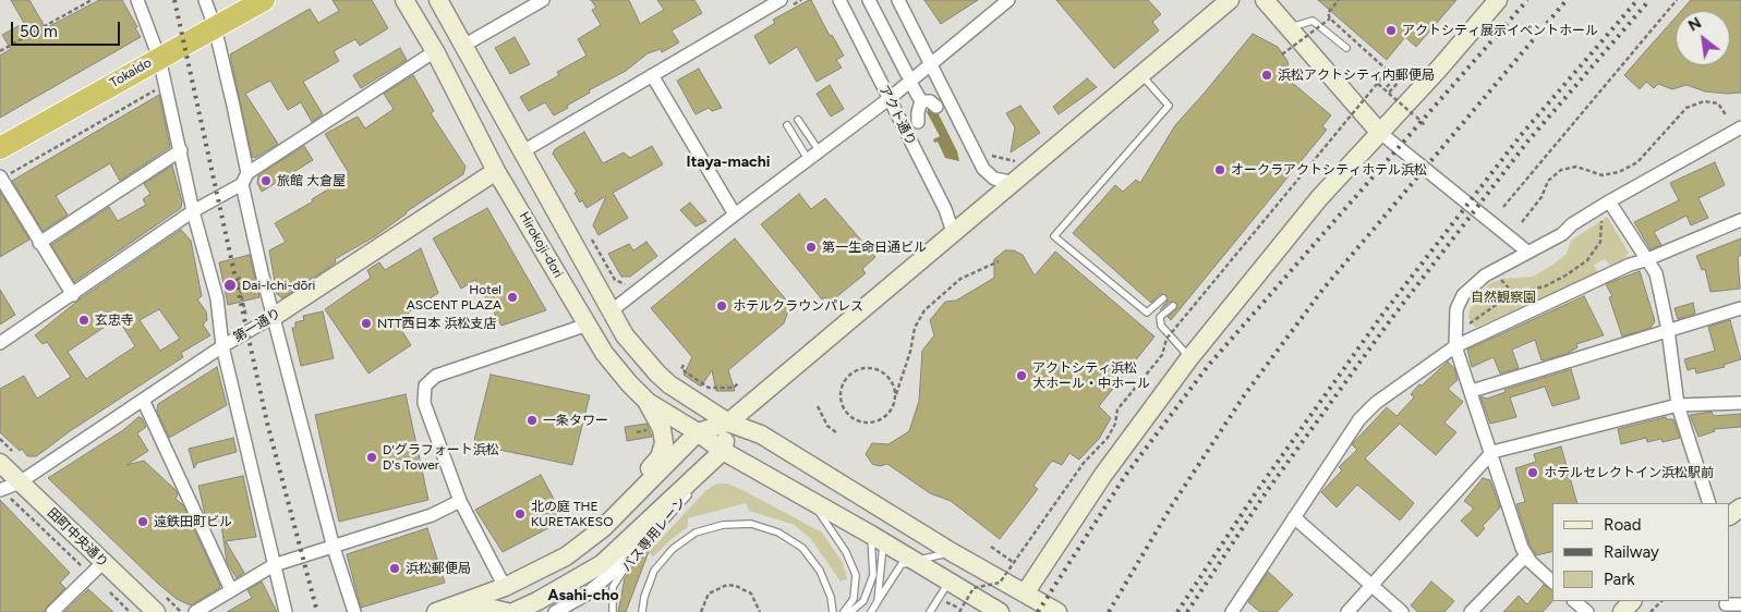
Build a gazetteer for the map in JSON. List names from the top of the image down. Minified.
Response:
{"streets":{"highway":["Tokaido"],"street":["アクト通り","Hirokoji-dori","第一通り","田町中央通り"],"lane":["バス専用レーン"]},"crossings":[["Hirokoji-dori","第一通り"],["Hirokoji-dori","バス専用レーン"],["第一通り","田町中央通り"]],"districts":["Itaya-machi","Asahi-cho"],"parks":["自然観察園"],"places":["アクトシティ展示イベントホール","浜松アクトシティ内郵便局","オークラアクトシティホテル浜松","旅館 大倉屋","第一生命日通ビル","Dai-Ichi-dōri","Hotel ASCENT PLAZA","ホテルクラウンパレス","玄忠寺","NTT西日本 浜松支店","アクトシティ浜松 大ホール・中ホール","一条タワー","D'グラフォート浜松 D's Tower","ホテルセレクトイン浜松駅前","北の庭 THE KURETAKESO","遠鉄田町ビル","浜松郵便局"],"legend":["Road","Railway","Park"],"scale_bar":"50 m","north":"top left"}
